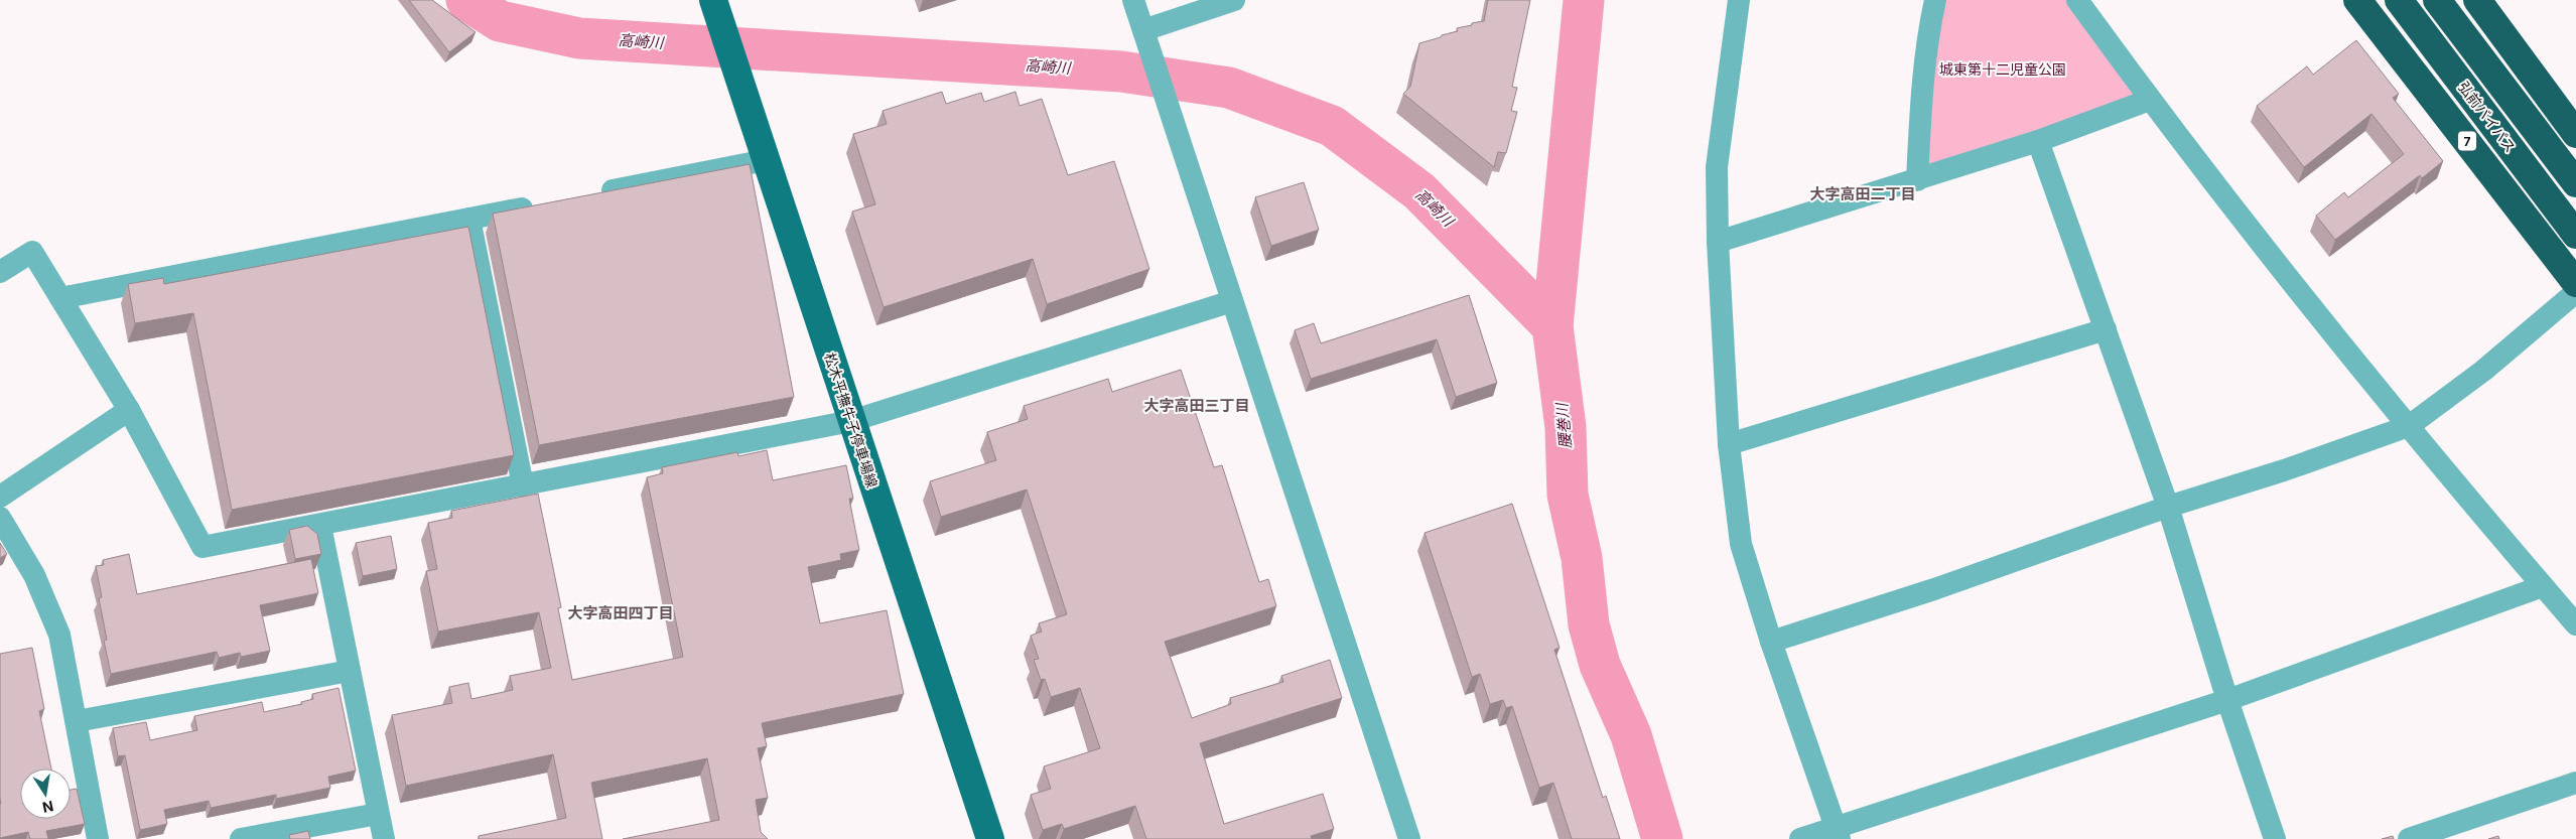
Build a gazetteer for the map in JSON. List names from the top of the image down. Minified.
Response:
{"streets":{"highway":["弘前バイパス","7"],"main road":["松木平撫牛子停車場線"]},"districts":["大字高田二丁目","大字高田三丁目","大字高田四丁目"],"water":["高崎川","腰巻川"],"parks":["城東第十二児童公園"],"north":"bottom"}
